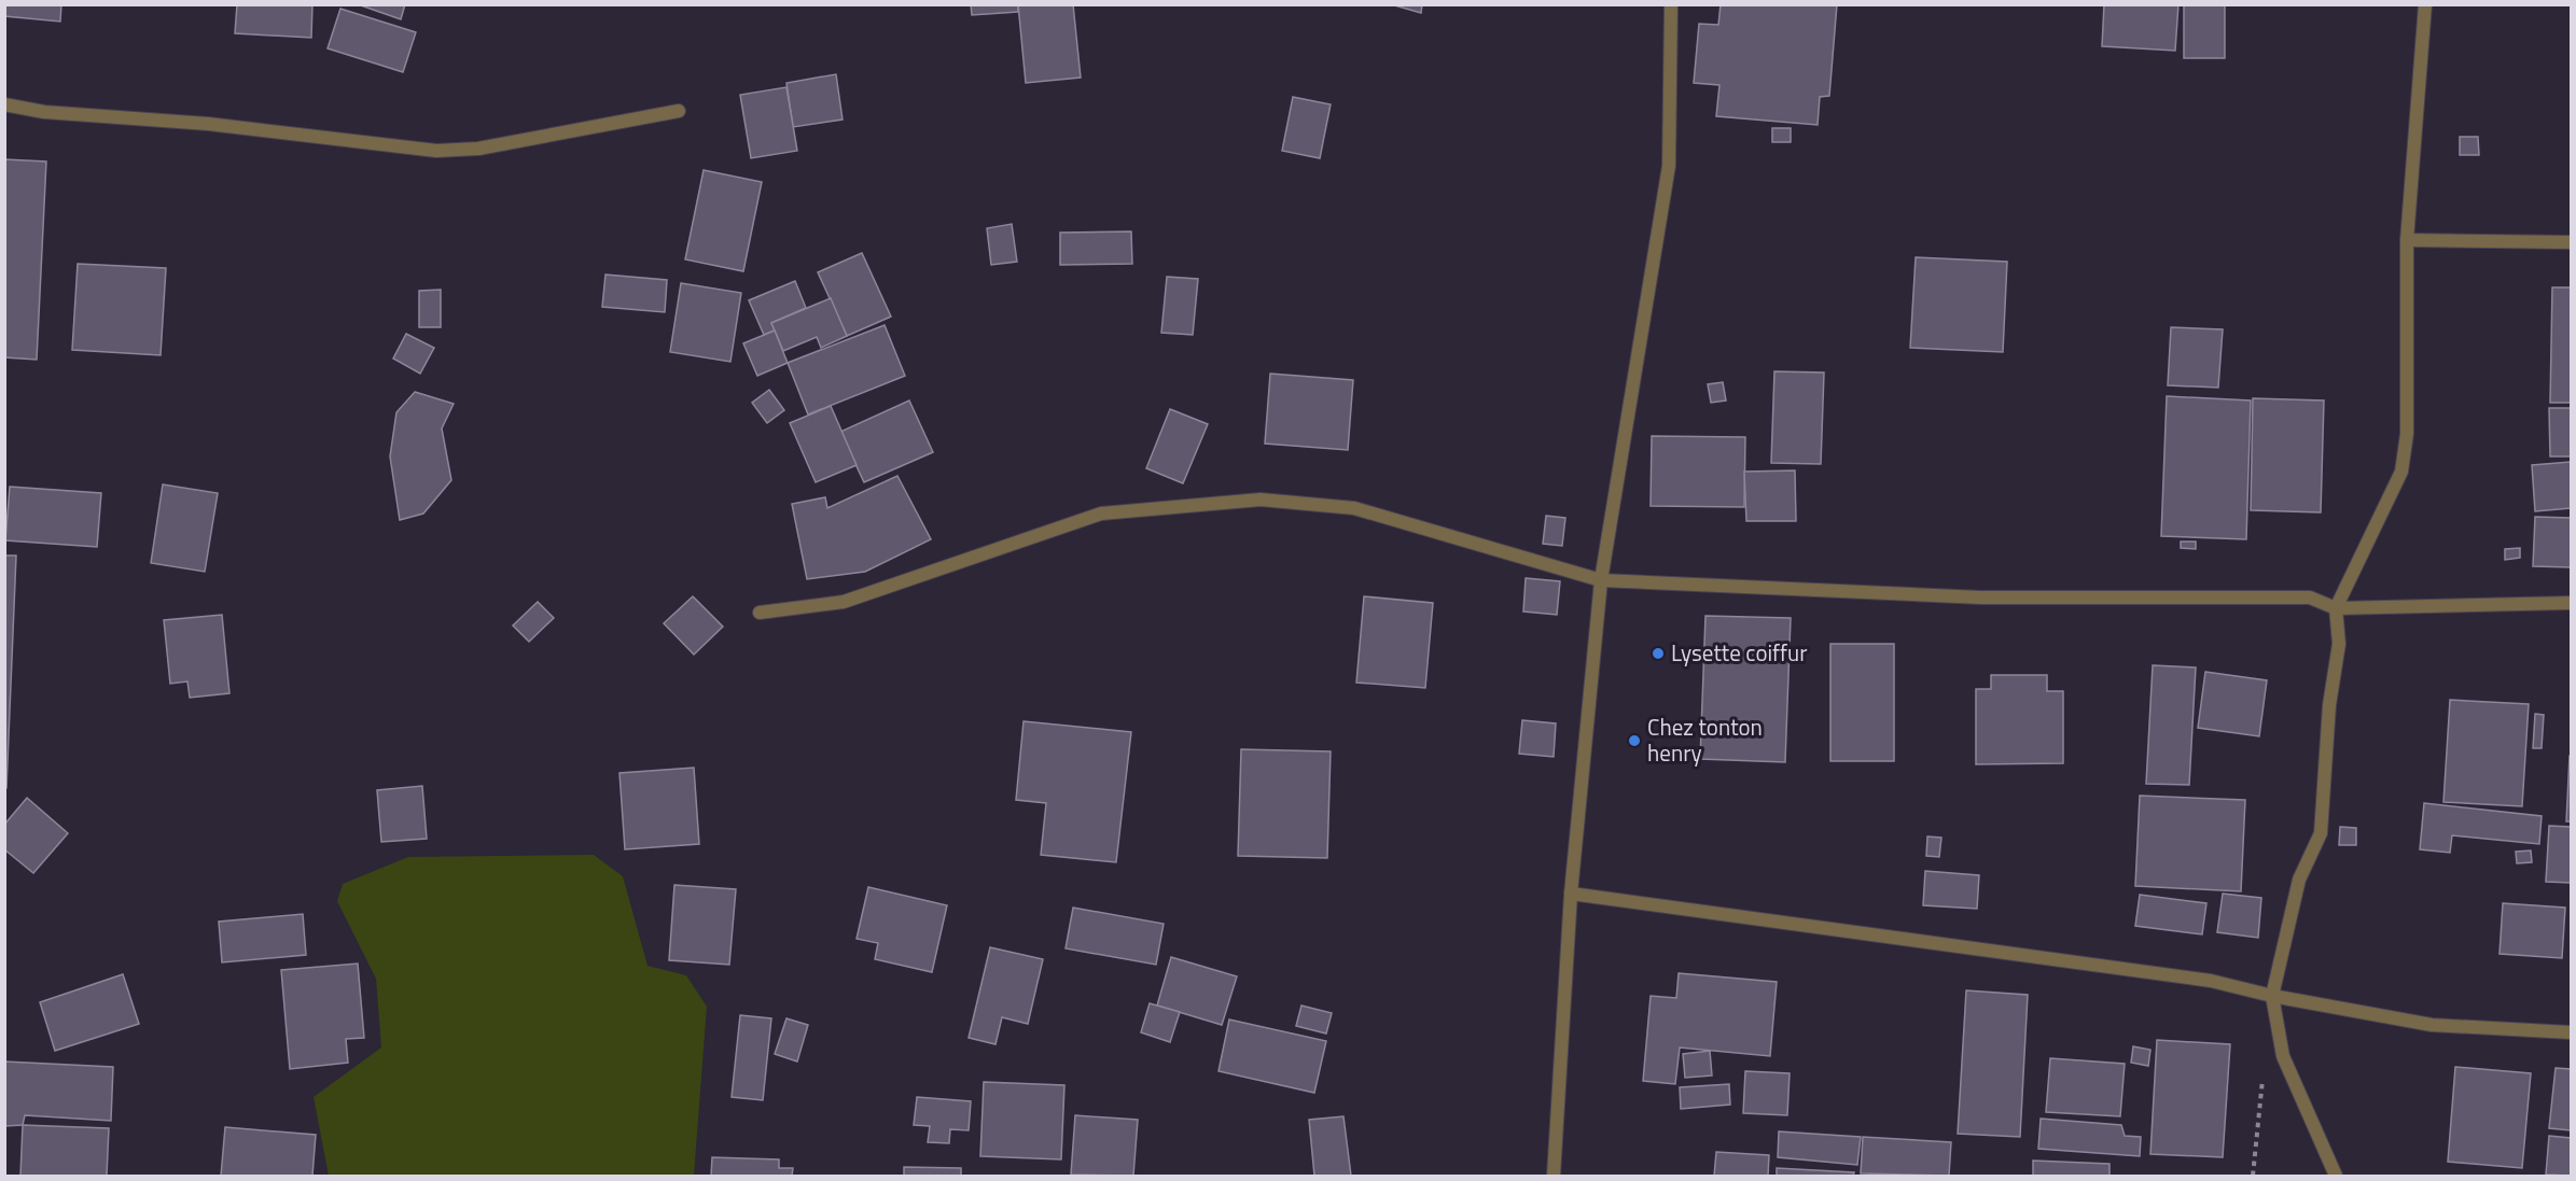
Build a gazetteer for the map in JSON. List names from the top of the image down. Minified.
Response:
{"places":["Lysette coiffur","Chez tonton henry"]}
